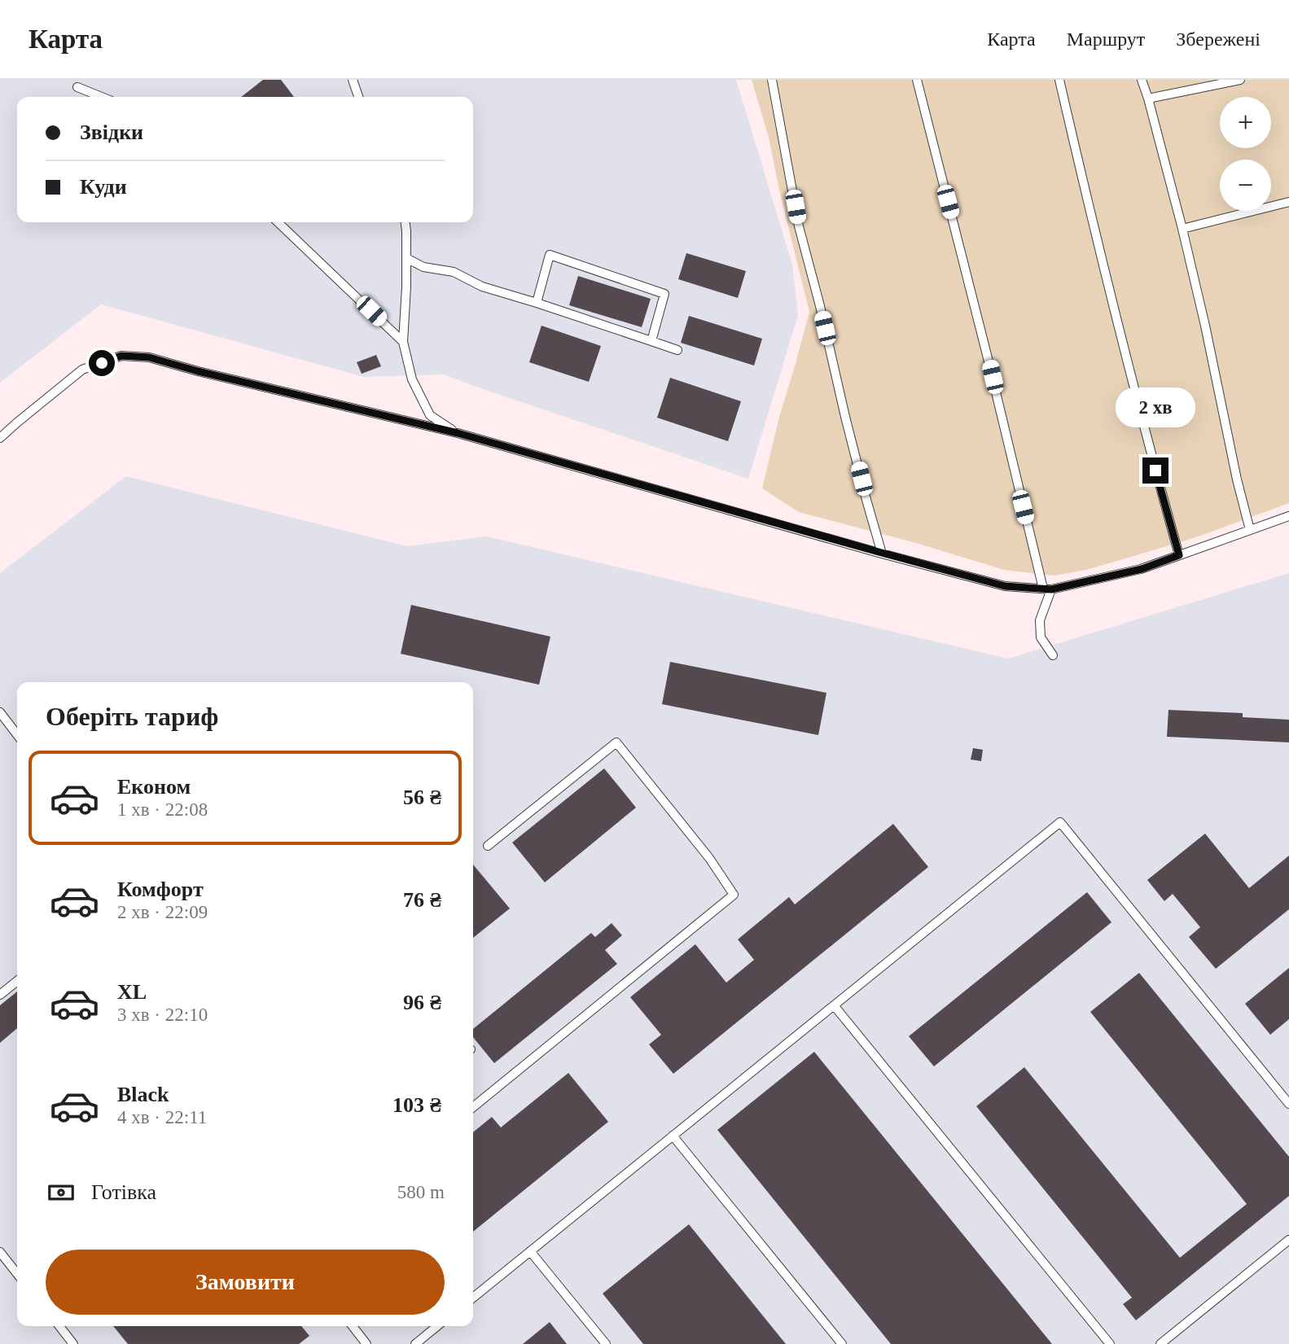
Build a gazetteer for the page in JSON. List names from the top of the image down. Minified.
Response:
{"page":{"header":"Карта","nav":["Карта","Маршрут","Збережені"],"map_buttons":["+","−"],"banner":["Звідки","Куди"],"bubble":"2 хв","heading":"Оберіть тариф","list":[{"name":"Економ","note":"1 хв · 22:08","value":"56 ₴"},{"name":"Комфорт","note":"2 хв · 22:09","value":"76 ₴"},{"name":"XL","note":"3 хв · 22:10","value":"96 ₴"},{"name":"Black","note":"4 хв · 22:11","value":"103 ₴"}],"pay":["Готівка","580 m"],"buttons":"Замовити"}}
